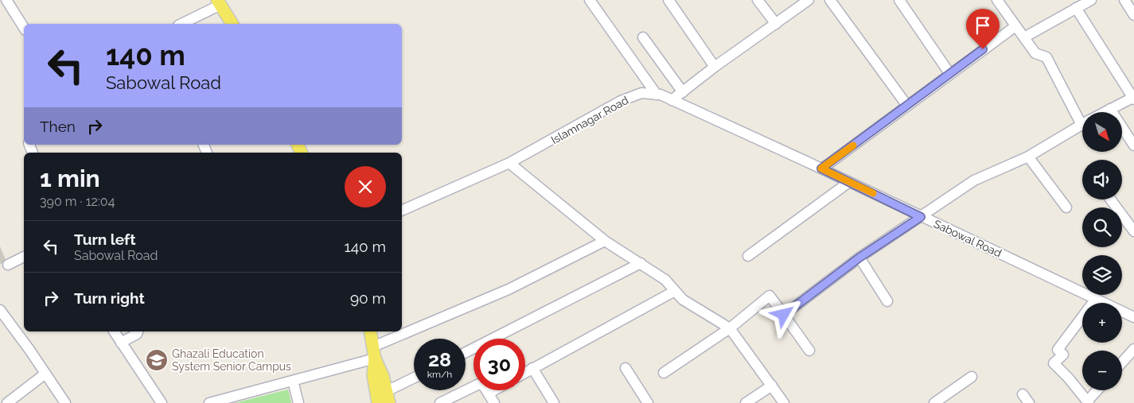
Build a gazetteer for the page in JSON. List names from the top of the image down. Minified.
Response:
{"streets":{"street":["Islamnagar Road","Sabowal Road"]},"crossings":[["Islamnagar Road","Sabowal Road"]],"places":{"school or university":["Ghazali Education System Senior Campus"]},"north":"bottom right","page":{"turn":["140 m","Sabowal Road"],"then":"Then","map_buttons":["+","−"],"heading":["1 min","390 m · 12:04"],"list":[{"name":"Turn left","note":"Sabowal Road","value":"140 m"},{"name":"Turn right","value":"90 m"}],"speed":"28 km/h","limit":"30"}}
